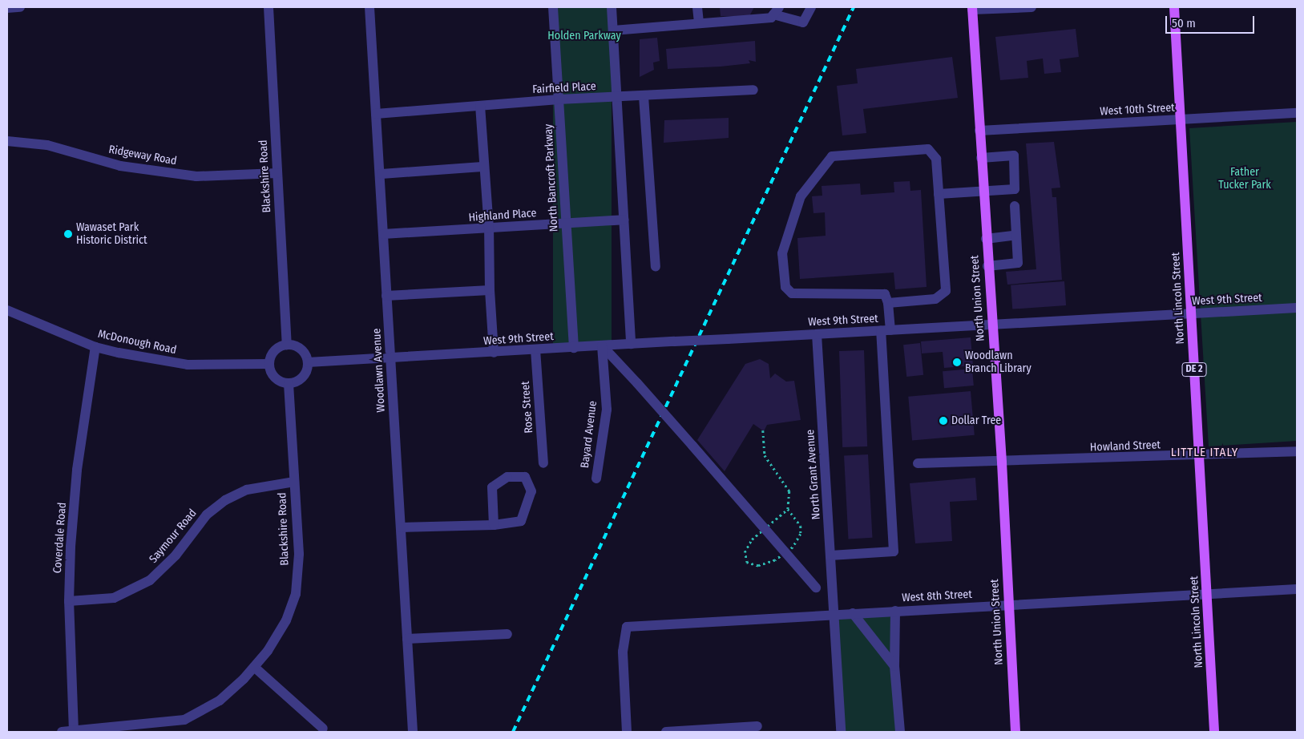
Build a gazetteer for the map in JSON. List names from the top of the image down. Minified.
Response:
{"streets":{"main road":["North Union Street","North Lincoln Street","DE 2"],"street":["Fairfield Place","West 10th Street","Ridgeway Road","Blackshire Road","North Bancroft Parkway","Highland Place","West 9th Street","McDonough Road","Woodlawn Avenue","Rose Street","Bayard Avenue","Howland Street","North Grant Avenue","Saymour Road","Coverdale Road","West 8th Street"]},"crossings":[["Fairfield Place","North Bancroft Parkway"],["Fairfield Place","Woodlawn Avenue"],["West 10th Street","North Union Street"],["West 10th Street","North Lincoln Street"],["Ridgeway Road","Blackshire Road"],["Blackshire Road","McDonough Road"],["Blackshire Road","Saymour Road"],["Blackshire Road","Coverdale Road"],["North Bancroft Parkway","Highland Place"],["North Bancroft Parkway","West 9th Street"],["Highland Place","Woodlawn Avenue"],["North Union Street","West 9th Street"],["North Union Street","Howland Street"],["North Union Street","West 8th Street"],["North Lincoln Street","West 9th Street"],["North Lincoln Street","Howland Street"],["North Lincoln Street","West 8th Street"],["West 9th Street","Woodlawn Avenue"],["West 9th Street","Rose Street"],["West 9th Street","Bayard Avenue"],["West 9th Street","North Grant Avenue"],["McDonough Road","Coverdale Road"],["North Grant Avenue","West 8th Street"],["Saymour Road","Coverdale Road"]],"districts":["LITTLE ITALY"],"parks":["Holden Parkway","Father Tucker Park"],"places":["Wawaset Park Historic District","Woodlawn Branch Library","Dollar Tree"],"scale_bar":"50 m"}
